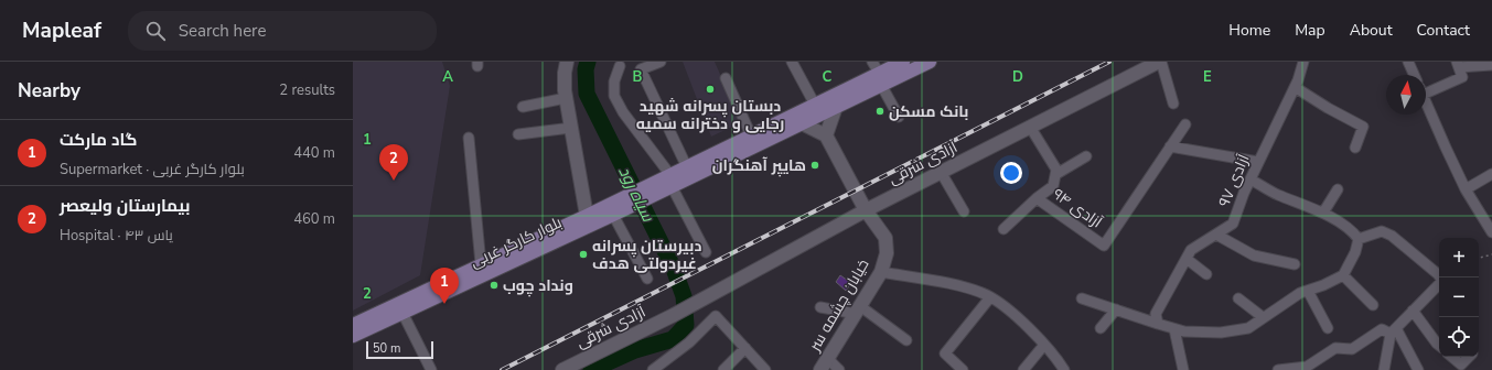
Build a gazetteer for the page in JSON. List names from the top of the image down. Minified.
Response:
{"streets":{"main road":["بلوار کارگر غربی"],"street":["آزادی شرقی","آزادی ۹۷","آزادی ۹۴","خیابان چشمه سر"]},"crossings":[["آزادی شرقی","خیابان چشمه سر"]],"water":["سیاه رود"],"places":["دبستان پسرانه شهید رجایی و دخترانه سمیه","بانک مسکن","هایپر آهنگران","دبیرستان پسرانه غیردولتی هدف","ونداد چوب"],"scale_bar":"50 m","north":"top","page":{"header":"Mapleaf","search":"Search here","nav":["Home","Map","About","Contact"],"heading":["Nearby","2 results"],"list":[{"mark":"1","name":"گاد مارکت","note":"Supermarket · بلوار کارگر غربی","value":"440 m"},{"mark":"2","name":"بیمارستان ولیعصر","note":"Hospital · یاس ۴۳","value":"460 m"}],"pins":["2","1"],"map_buttons":["+","−"],"scale":"50 m"},"grid":{"columns":["A","B","C","D","E"],"rows":["1","2"]}}
